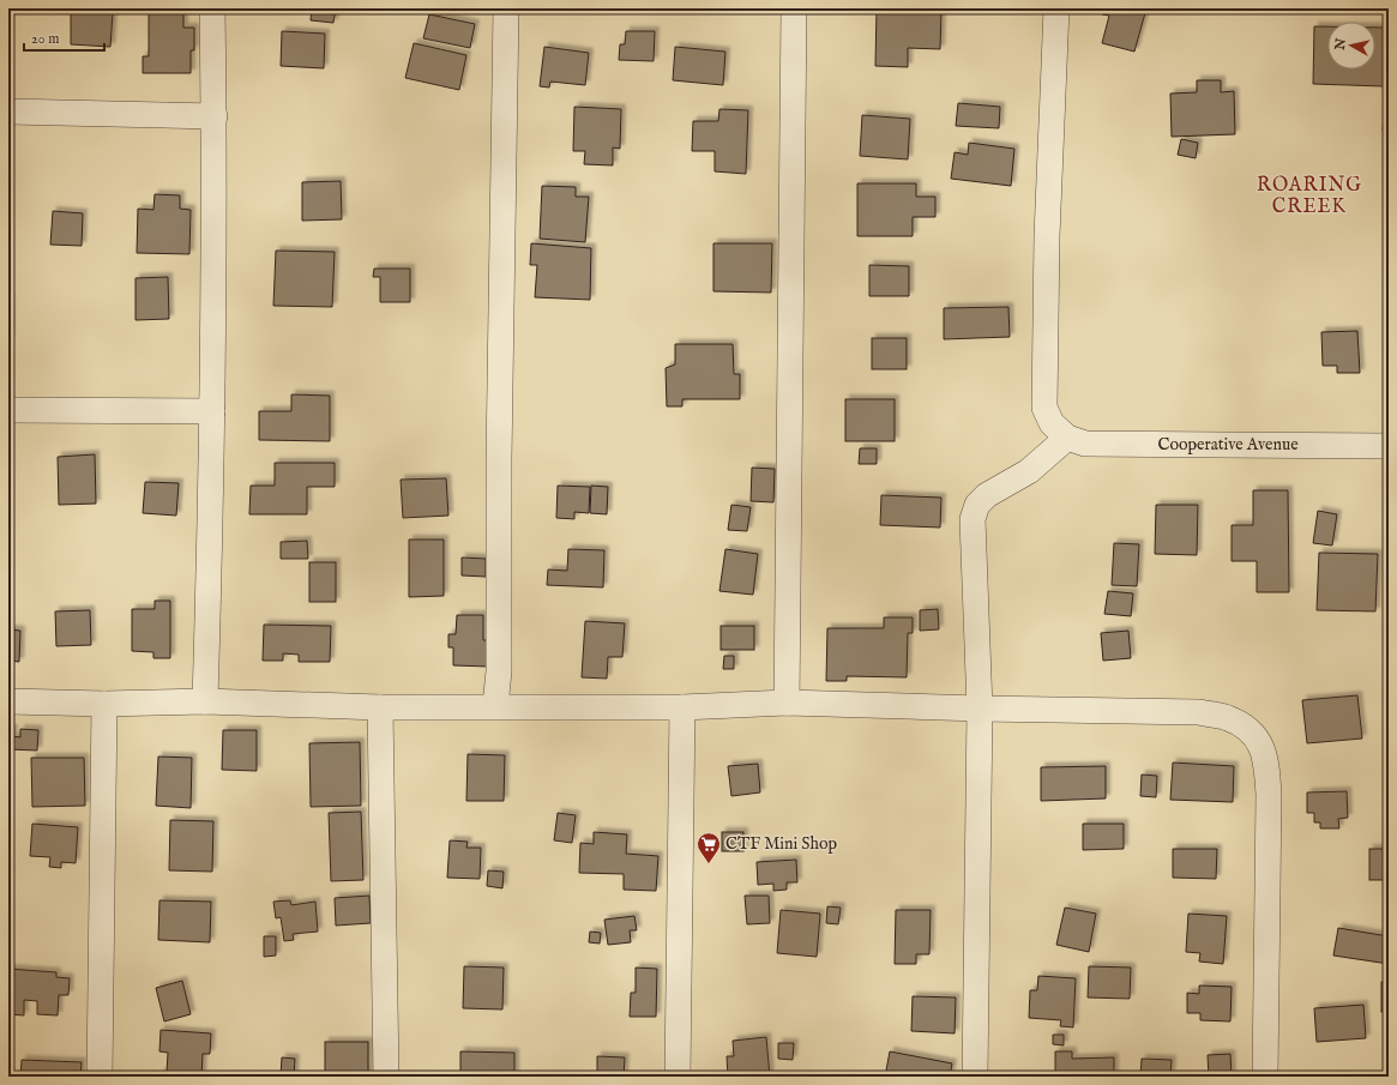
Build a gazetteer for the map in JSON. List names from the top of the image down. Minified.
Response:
{"streets":{"street":["Cooperative Avenue"]},"districts":["ROARING CREEK"],"places":{"supermarket":["CTF Mini Shop"]},"scale_bar":"20 m","north":"left"}
